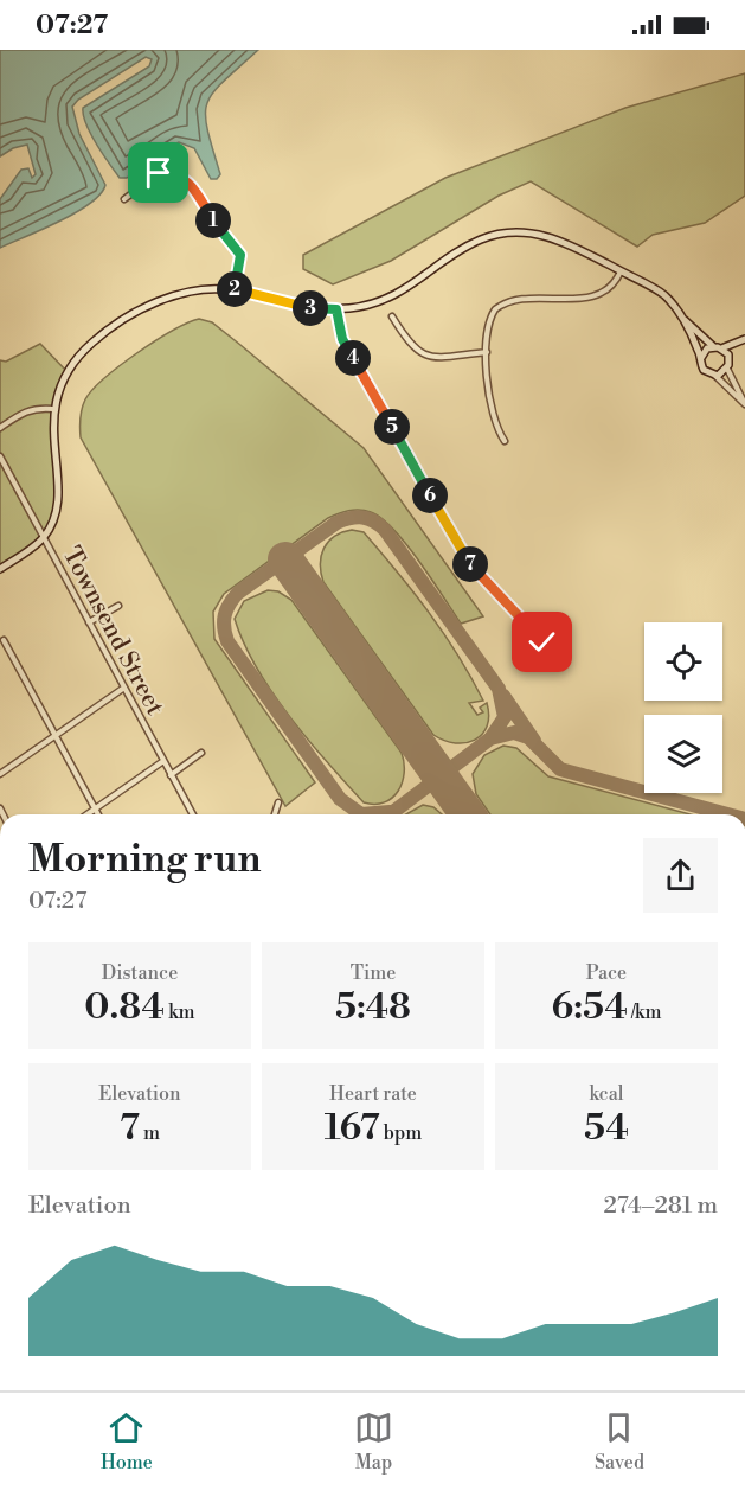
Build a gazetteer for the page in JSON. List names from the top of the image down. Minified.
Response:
{"streets":{"street":["Townsend Street"]},"page":{"status":"07:27","pins":["1","2","3","4","5","6","7"],"heading":["Morning run","07:27"],"stats":[["Distance","0.84 km"],["Time","5:48"],["Pace","6:54 /km"],["Elevation","7 m"],["Heart rate","167 bpm"],["kcal","54"]],"chart":["Elevation","274–281 m"],"tabs":["Home","Map","Saved"]}}
